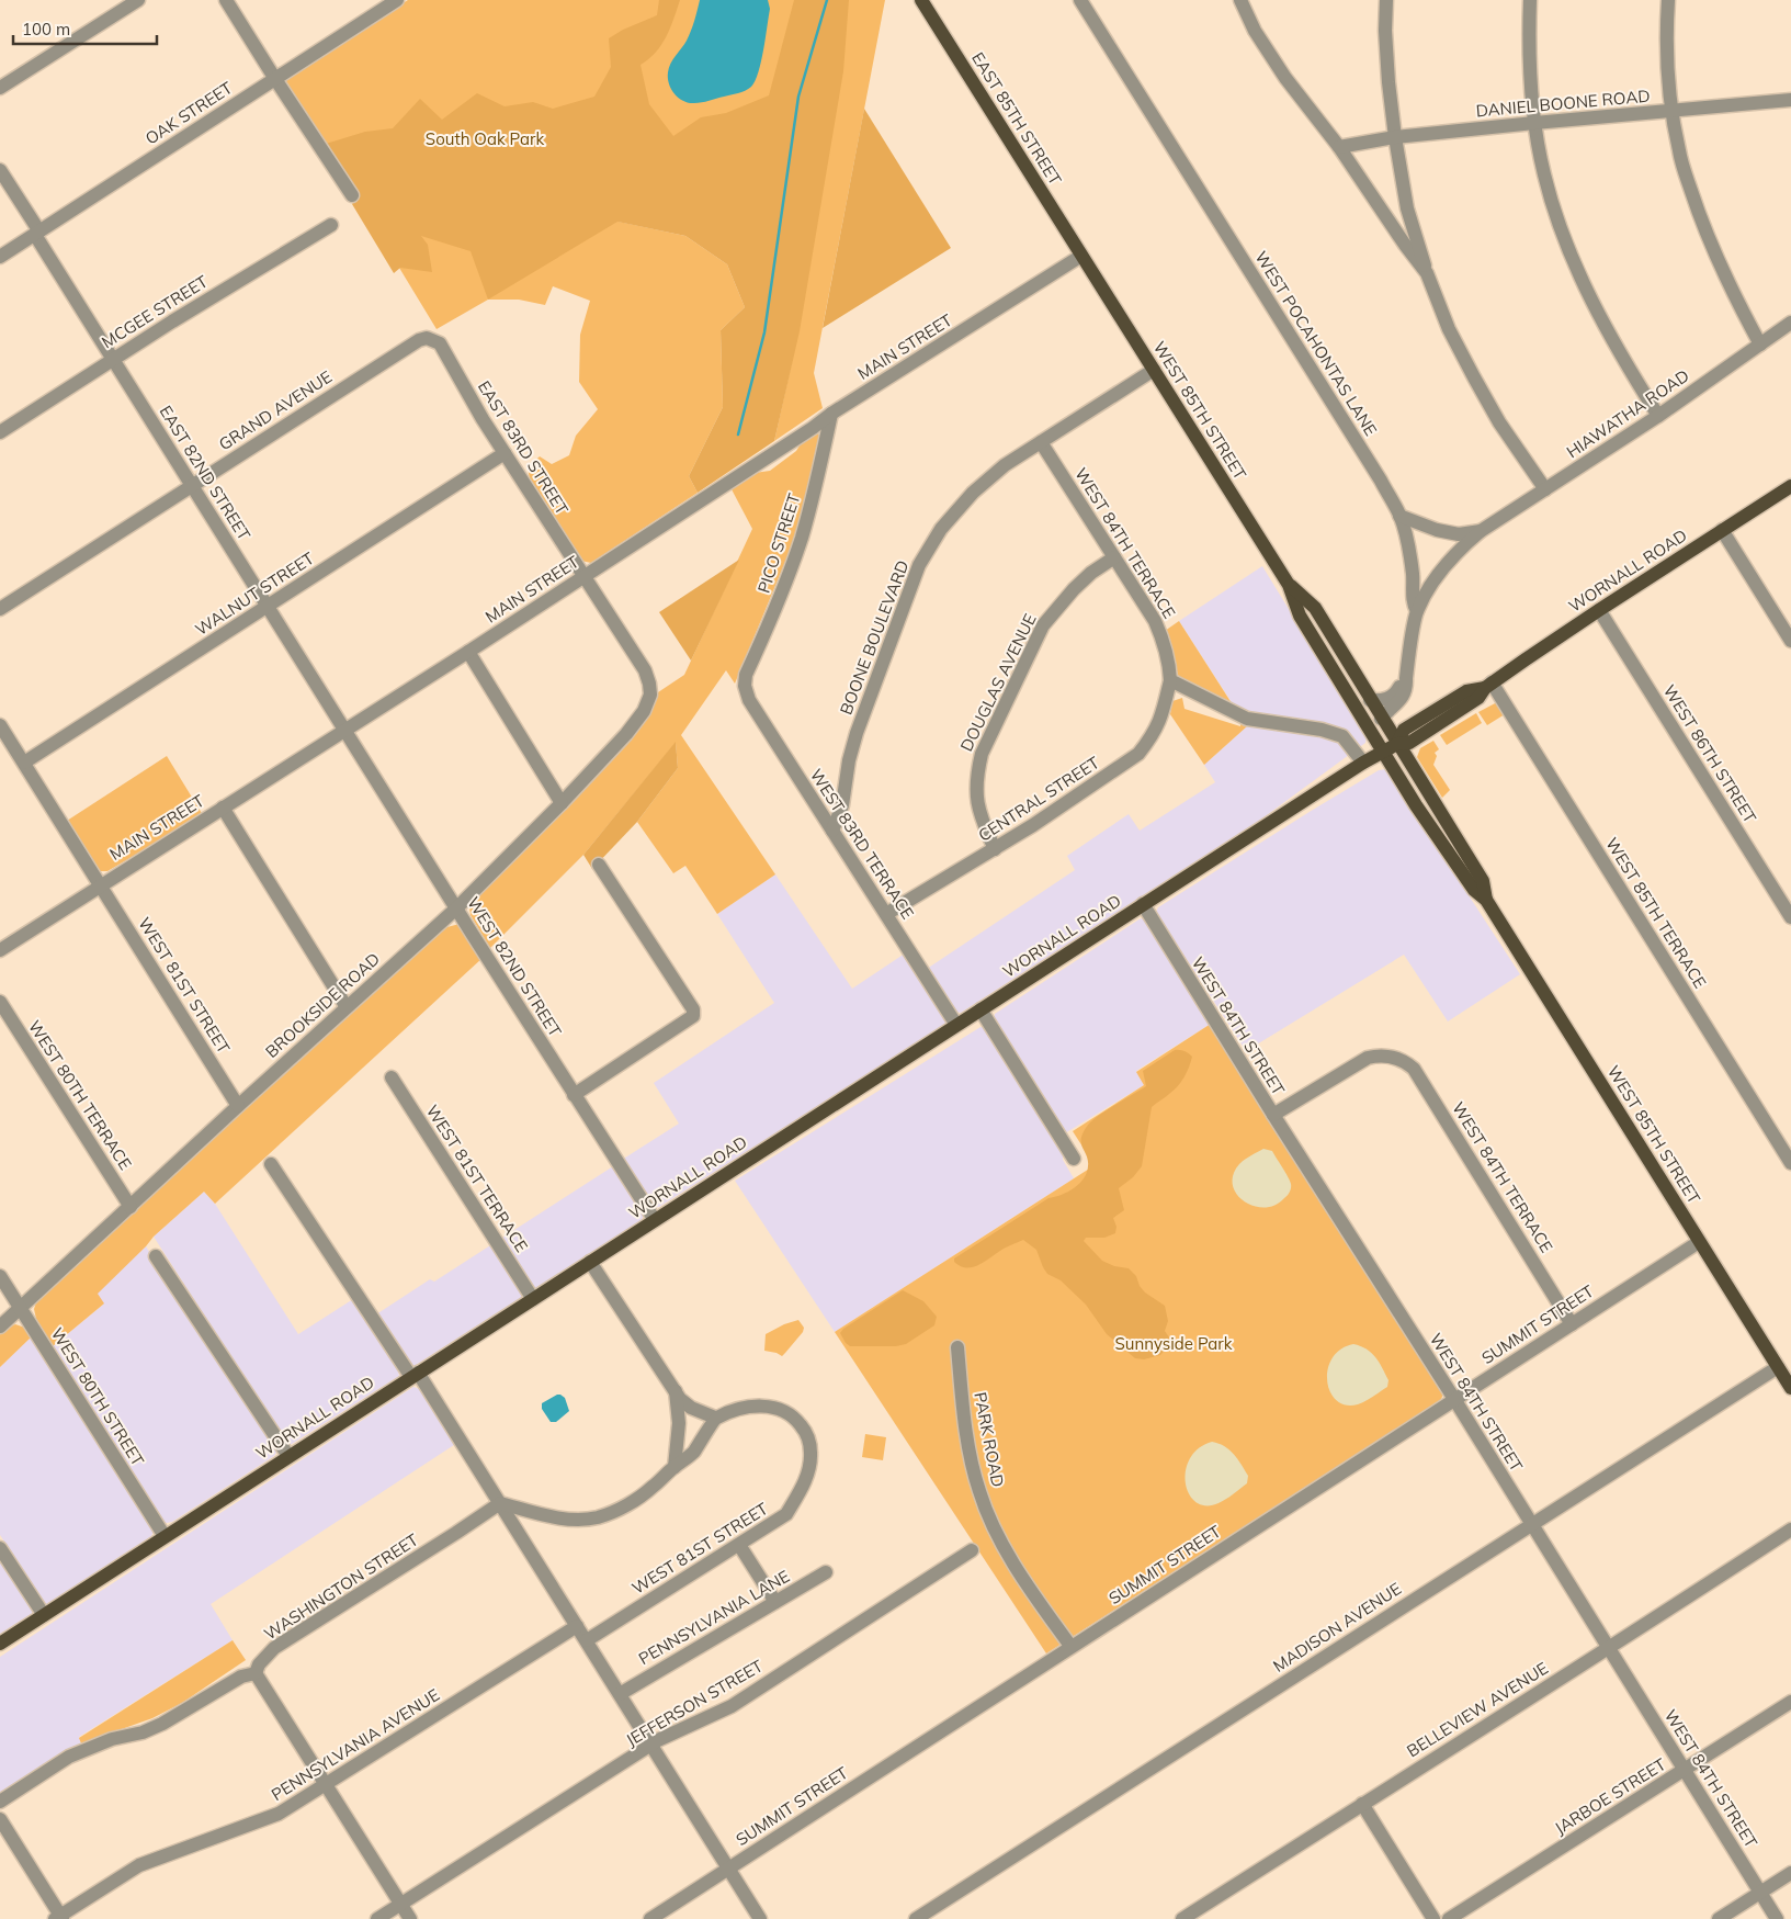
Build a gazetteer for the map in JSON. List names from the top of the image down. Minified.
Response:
{"streets":{"main road":["EAST 85TH STREET","WEST 85TH STREET","WORNALL ROAD"],"street":["DANIEL BOONE ROAD","OAK STREET","MCGEE STREET","WEST POCAHONTAS LANE","MAIN STREET","GRAND AVENUE","HIAWATHA ROAD","EAST 83RD STREET","EAST 82ND STREET","PICO STREET","WEST 84TH TERRACE","WALNUT STREET","BOONE BOULEVARD","DOUGLAS AVENUE","WEST 86TH STREET","CENTRAL STREET","WEST 83RD TERRACE","WEST 85TH TERRACE","WEST 82ND STREET","WEST 81ST STREET","BROOKSIDE ROAD","WEST 84TH STREET","WEST 80TH TERRACE","WEST 81ST TERRACE","SUMMIT STREET","WEST 80TH STREET","PARK ROAD","WASHINGTON STREET","PENNSYLVANIA LANE","MADISON AVENUE","JEFFERSON STREET","BELLEVIEW AVENUE","PENNSYLVANIA AVENUE","JARBOE STREET"]},"crossings":[["OAK STREET","EAST 82ND STREET"],["EAST 85TH STREET","MAIN STREET"],["EAST 85TH STREET","WEST 85TH STREET"],["MCGEE STREET","EAST 82ND STREET"],["WEST POCAHONTAS LANE","HIAWATHA ROAD"],["MAIN STREET","WEST 85TH STREET"],["MAIN STREET","EAST 83RD STREET"],["MAIN STREET","EAST 82ND STREET"],["MAIN STREET","PICO STREET"],["MAIN STREET","WEST 82ND STREET"],["MAIN STREET","WEST 81ST STREET"],["GRAND AVENUE","EAST 83RD STREET"],["GRAND AVENUE","EAST 82ND STREET"],["WEST 85TH STREET","HIAWATHA ROAD"],["WEST 85TH STREET","WORNALL ROAD"],["WEST 85TH STREET","BOONE BOULEVARD"],["WEST 85TH STREET","SUMMIT STREET"],["WEST 85TH STREET","MADISON AVENUE"],["EAST 83RD STREET","WALNUT STREET"],["EAST 83RD STREET","BROOKSIDE ROAD"],["EAST 82ND STREET","WALNUT STREET"],["EAST 82ND STREET","WEST 82ND STREET"],["PICO STREET","WEST 83RD TERRACE"],["WEST 84TH TERRACE","BOONE BOULEVARD"],["WEST 84TH TERRACE","DOUGLAS AVENUE"],["WEST 84TH TERRACE","CENTRAL STREET"],["WEST 84TH TERRACE","WEST 84TH STREET"],["WEST 84TH TERRACE","SUMMIT STREET"],["WORNALL ROAD","WEST 86TH STREET"],["WORNALL ROAD","WEST 83RD TERRACE"],["WORNALL ROAD","WEST 85TH TERRACE"],["WORNALL ROAD","WEST 82ND STREET"],["WORNALL ROAD","WEST 84TH STREET"],["WORNALL ROAD","WEST 81ST TERRACE"],["WORNALL ROAD","WEST 80TH STREET"],["WALNUT STREET","WEST 81ST STREET"],["BOONE BOULEVARD","WEST 83RD TERRACE"],["DOUGLAS AVENUE","CENTRAL STREET"],["CENTRAL STREET","WEST 83RD TERRACE"],["WEST 82ND STREET","BROOKSIDE ROAD"],["WEST 81ST STREET","BROOKSIDE ROAD"],["BROOKSIDE ROAD","WEST 80TH TERRACE"],["BROOKSIDE ROAD","WEST 80TH STREET"],["WEST 84TH STREET","SUMMIT STREET"],["WEST 84TH STREET","MADISON AVENUE"],["WEST 84TH STREET","BELLEVIEW AVENUE"],["WEST 84TH STREET","JARBOE STREET"],["SUMMIT STREET","PARK ROAD"]],"parks":["South Oak Park","Sunnyside Park"],"scale_bar":"100 m"}
